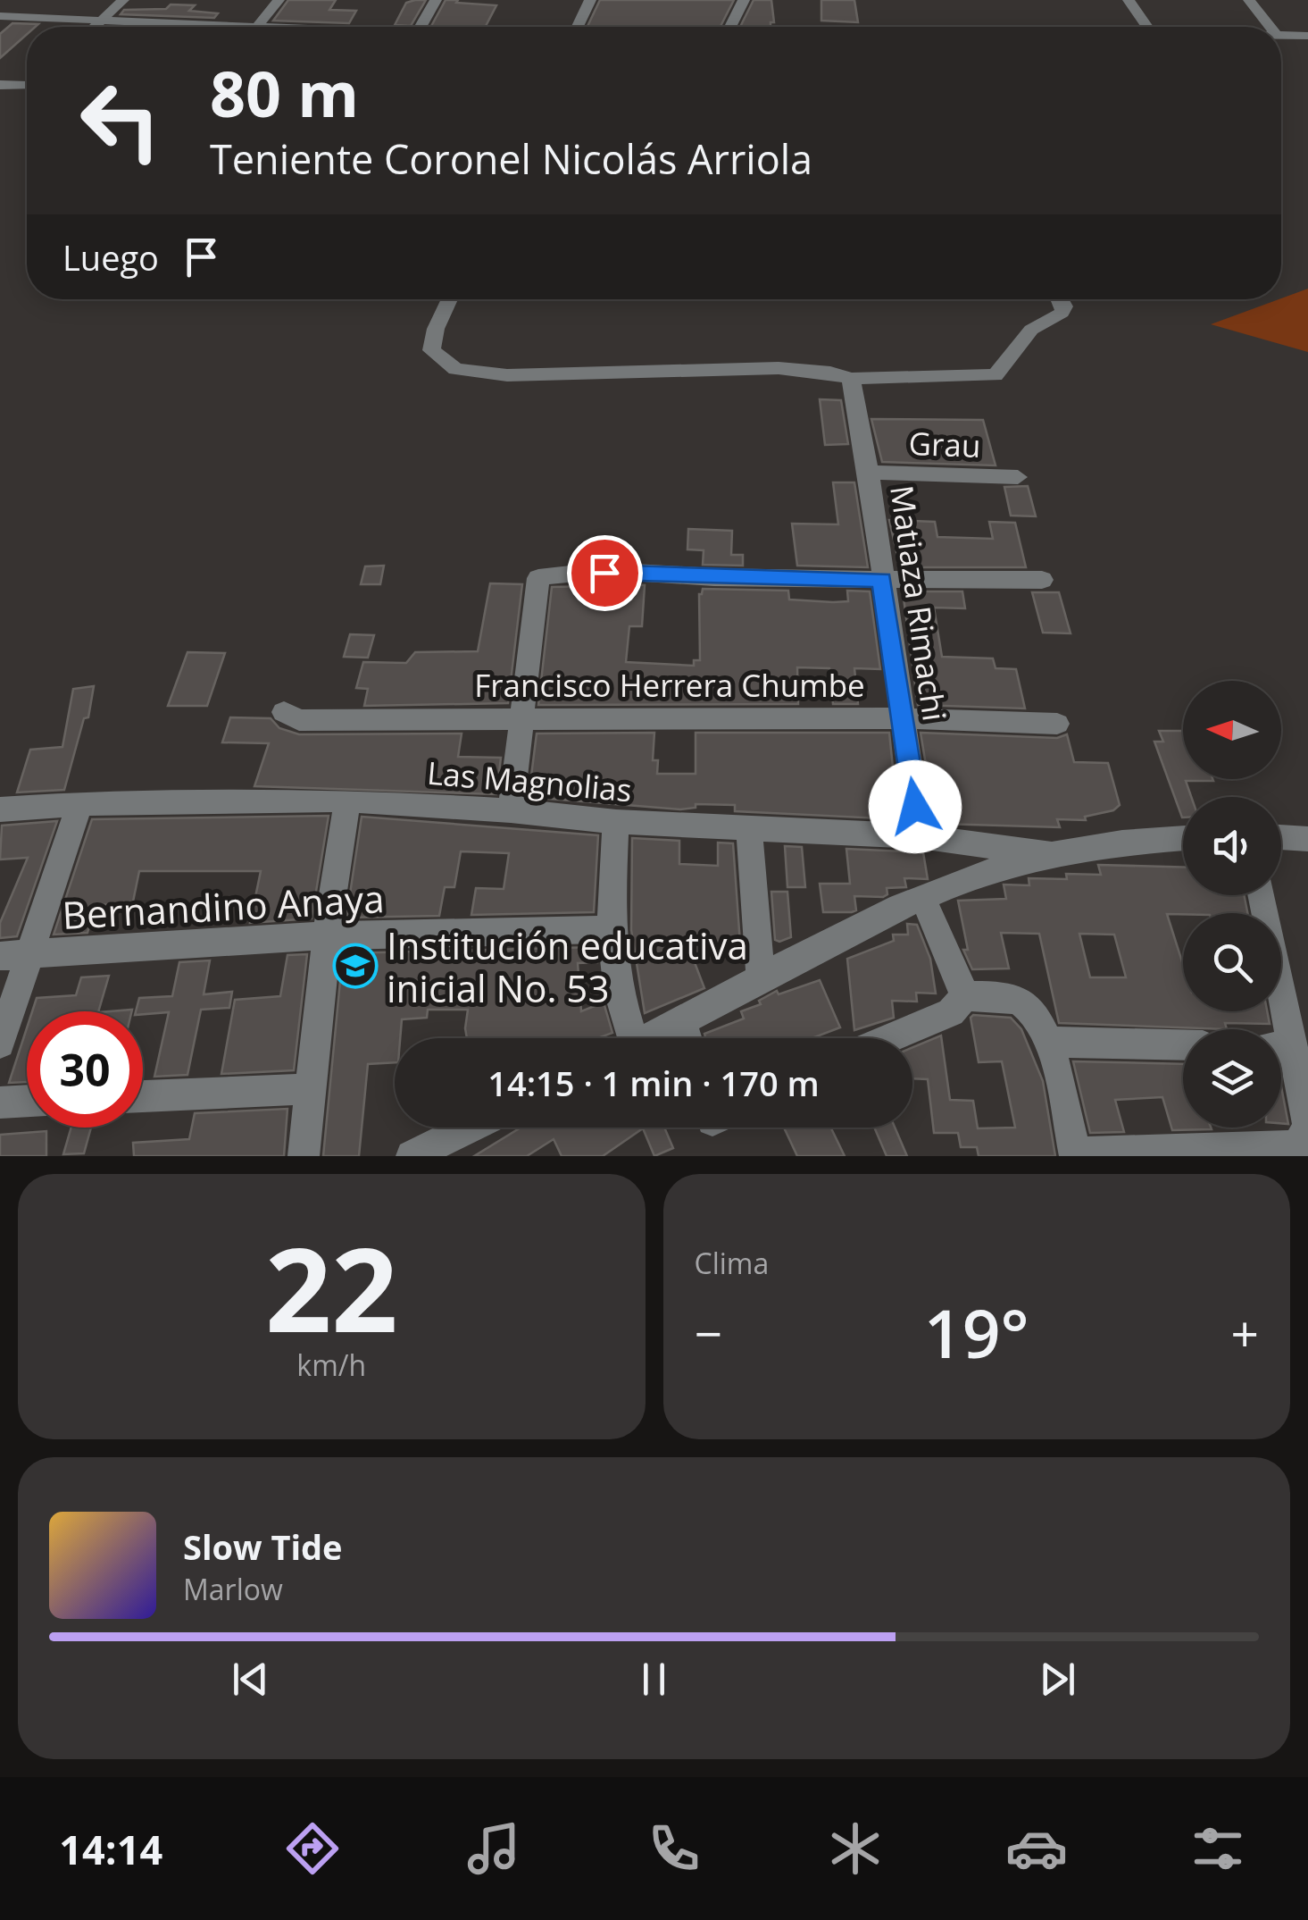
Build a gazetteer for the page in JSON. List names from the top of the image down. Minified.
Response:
{"streets":{"street":["Grau","Matiaza Rimachi","Francisco Herrera Chumbe","Las Magnolias","Bernandino Anaya"]},"crossings":[["Grau","Matiaza Rimachi"],["Matiaza Rimachi","Francisco Herrera Chumbe"],["Matiaza Rimachi","Las Magnolias"]],"places":{"school or university":["Institución educativa inicial No. 53"]},"north":"left","page":{"turn":["80 m","Teniente Coronel Nicolás Arriola"],"then":"Luego","limit":"30","trip":"14:15 · 1 min · 170 m","tile":[["22","km/h"],"Clima"],"heat":["−","19°","+"],"song":["Slow Tide","Marlow"],"tabs":"14:14"}}
